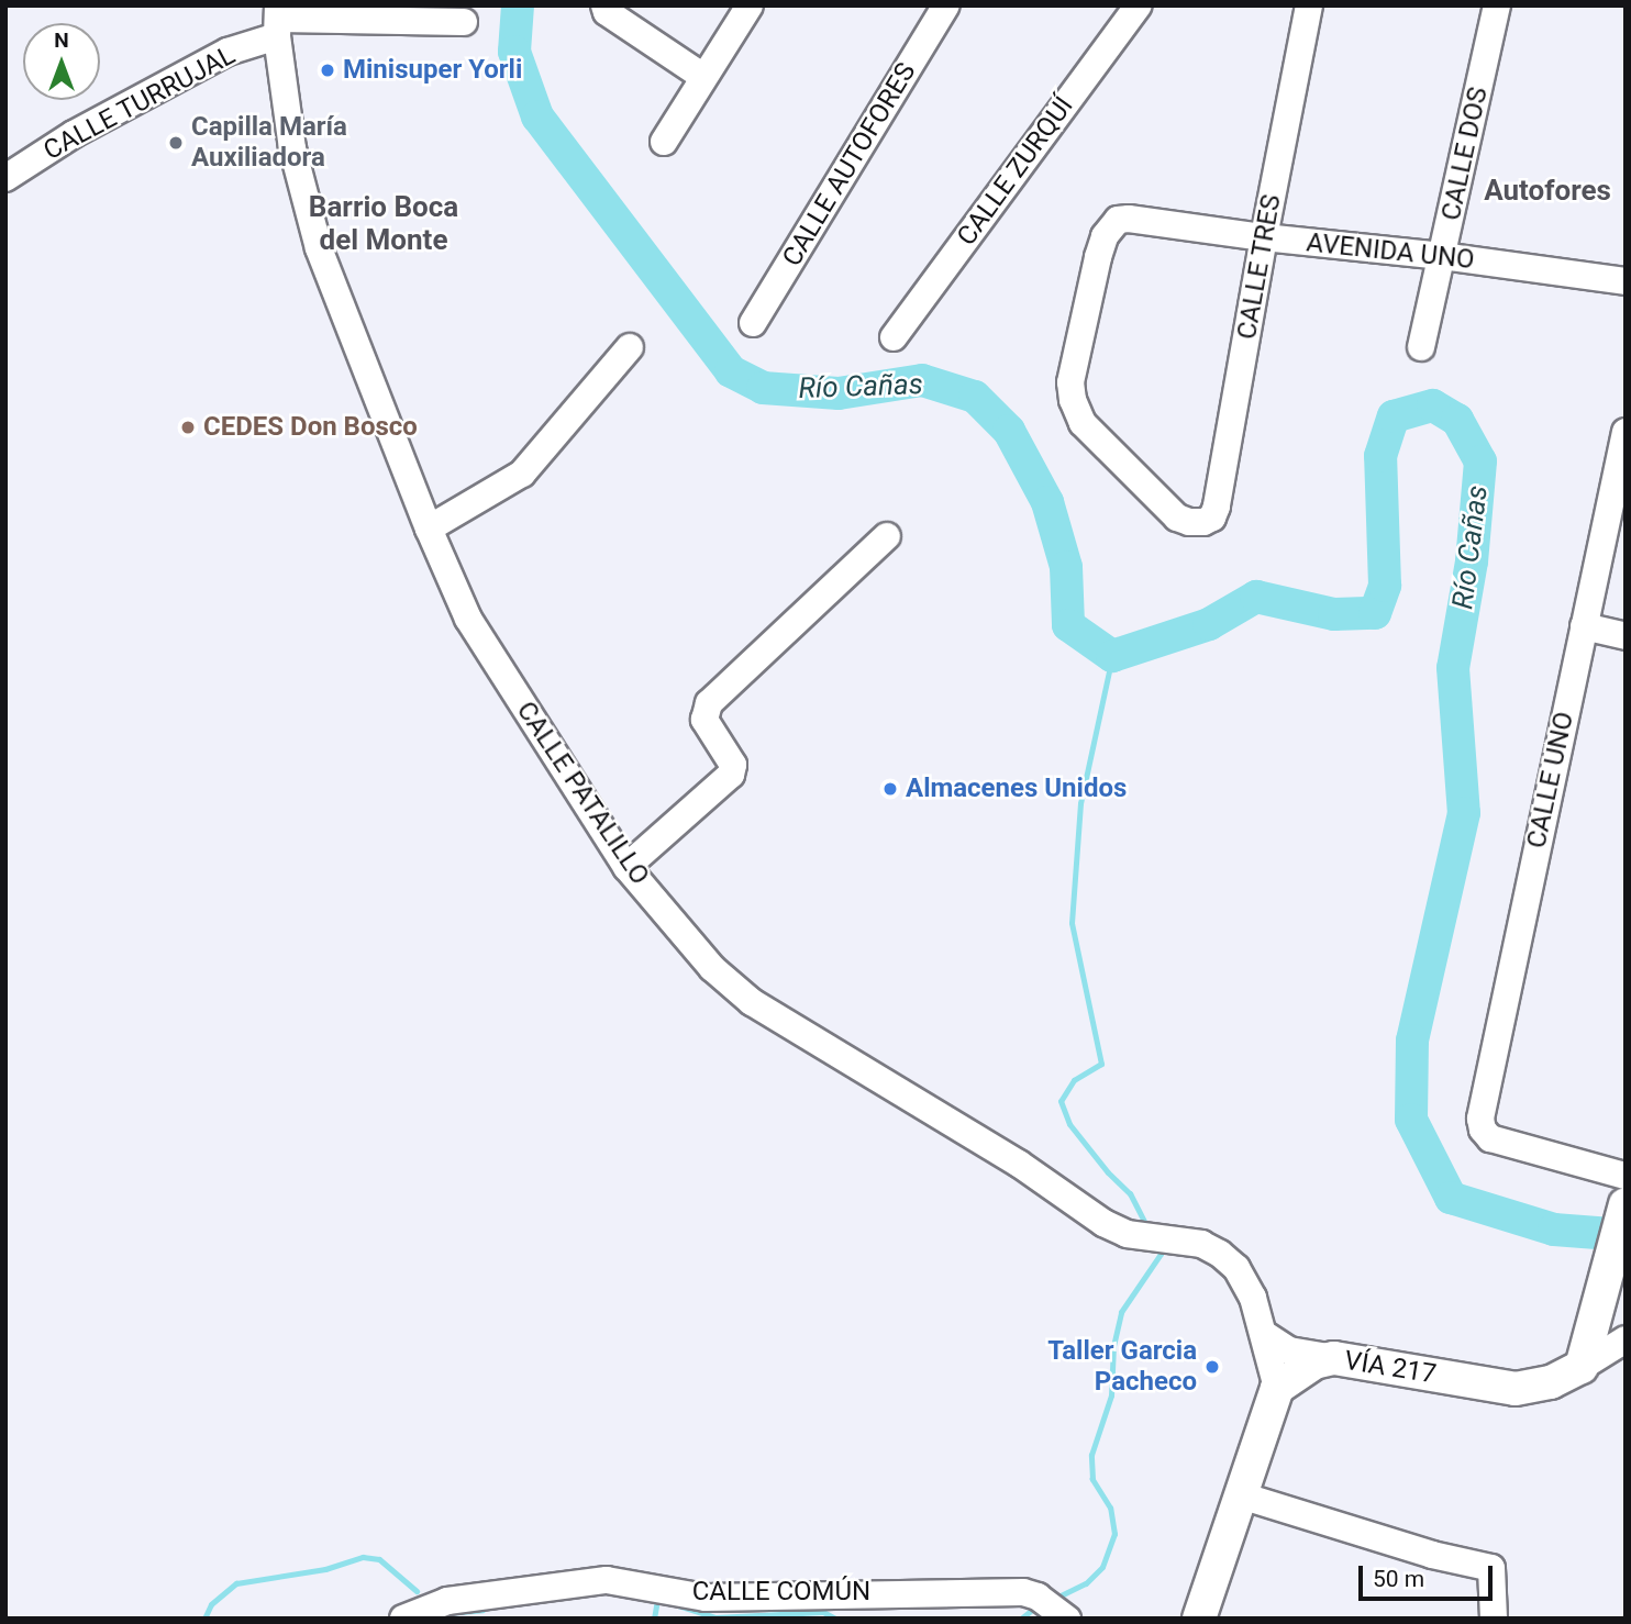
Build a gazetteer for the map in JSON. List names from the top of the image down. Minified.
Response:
{"streets":{"main road":["VÍA 217"],"street":["CALLE TURRUJAL","CALLE DOS","CALLE AUTOFORES","CALLE ZURQUÍ","AVENIDA UNO","CALLE TRES","CALLE UNO","CALLE PATALILLO","CALLE COMÚN"]},"crossings":[["CALLE TURRUJAL","CALLE PATALILLO"],["CALLE DOS","AVENIDA UNO"],["AVENIDA UNO","CALLE TRES"],["CALLE PATALILLO","VÍA 217"]],"districts":["Autofores","Barrio Boca del Monte"],"water":["Río Cañas"],"places":["Minisuper Yorli","Capilla María Auxiliadora","CEDES Don Bosco","Almacenes Unidos","Taller Garcia Pacheco"],"scale_bar":"50 m","north":"top"}
